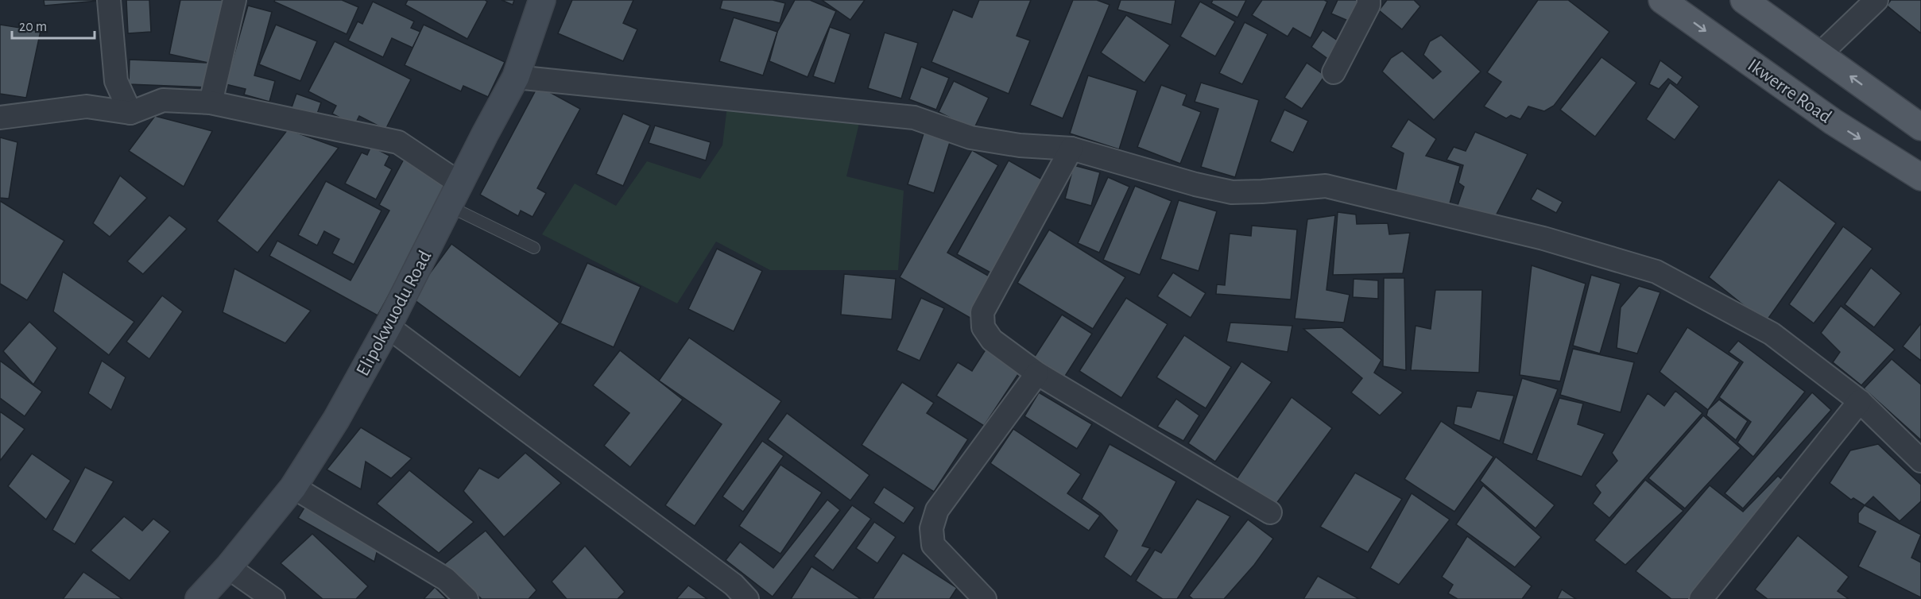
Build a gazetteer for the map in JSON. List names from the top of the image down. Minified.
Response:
{"streets":{"main road":["Ikwerre Road"],"street":["Elipokwuodu Road"]},"scale_bar":"20 m"}
